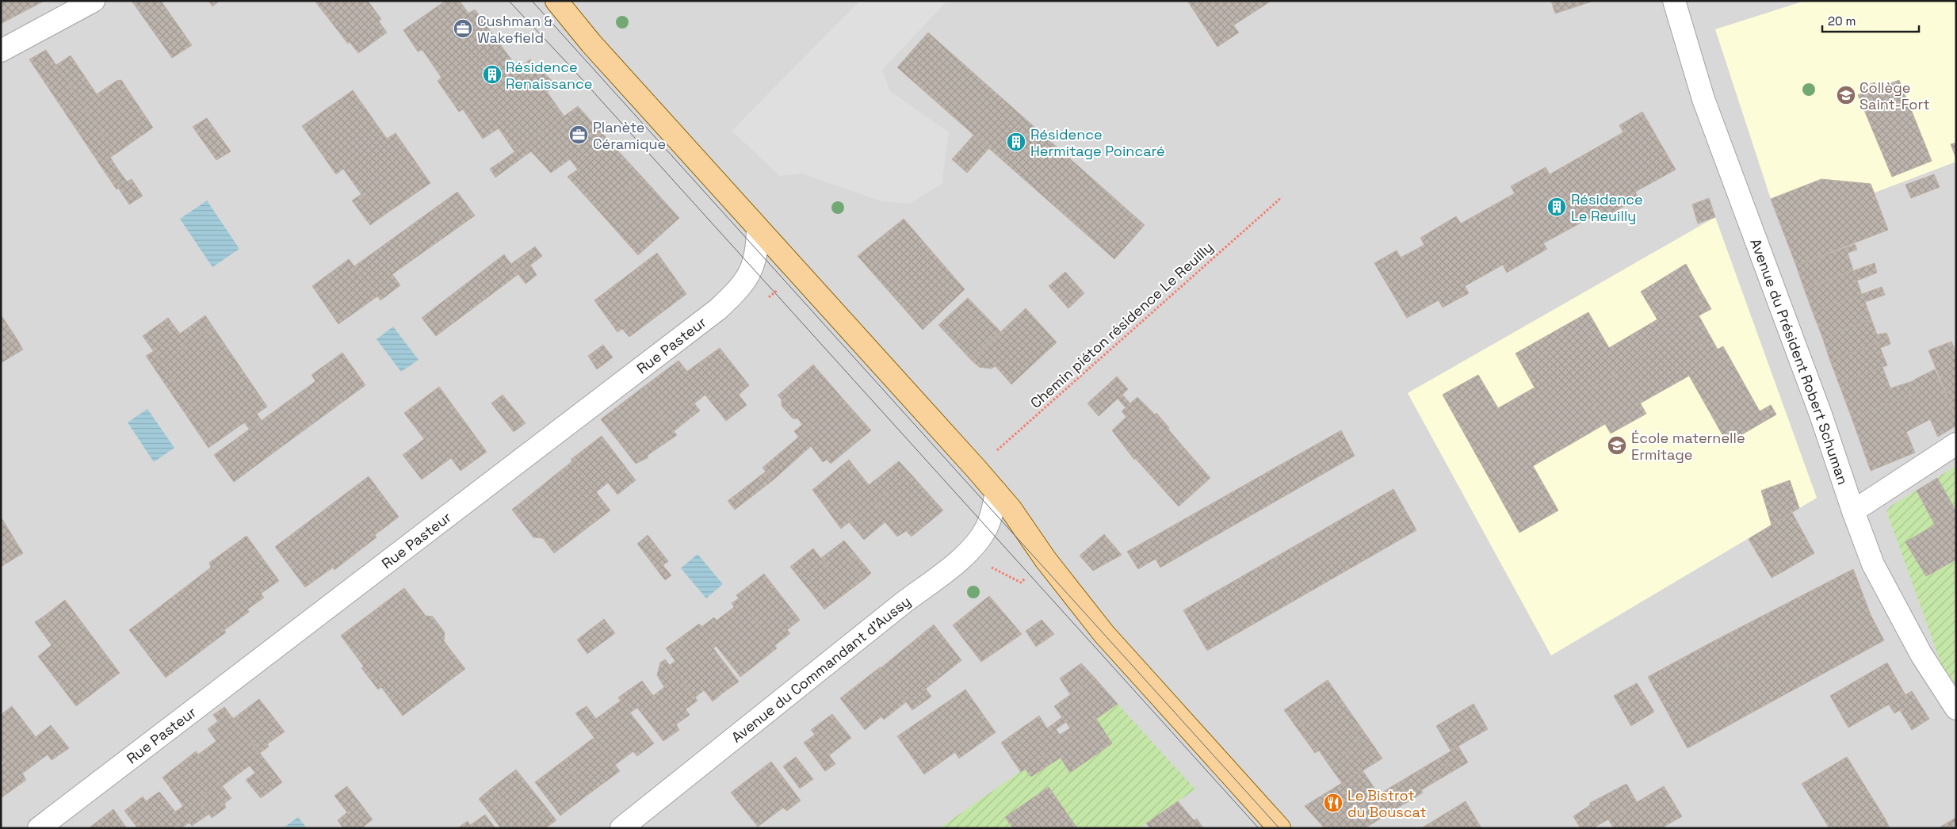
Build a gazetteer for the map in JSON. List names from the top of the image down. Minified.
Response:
{"streets":{"street":["Rue Pasteur","Avenue du Président Robert Schuman","Avenue du Commandant d'Aussy"],"path":["Chemin piéton résidence Le Reuilly"]},"places":{"office":["Cushman & Wakefield","Planète Céramique"],"building":["Résidence Renaissance","Résidence Hermitage Poincaré","Résidence Le Reuilly"],"school or university":["Collège Saint-Fort","École maternelle Ermitage"],"restaurant":["Le Bistrot du Bouscat"]},"scale_bar":"20 m"}
